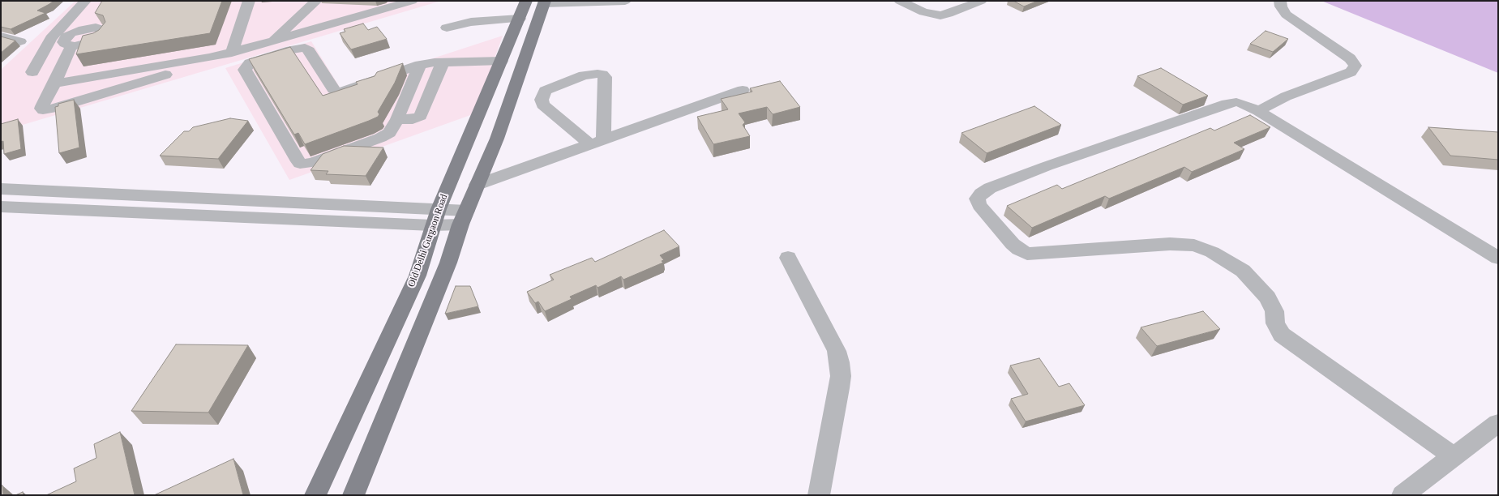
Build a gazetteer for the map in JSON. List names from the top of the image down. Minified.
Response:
{"streets":{"main road":["Old Delhi Gurgaon Road"]}}
